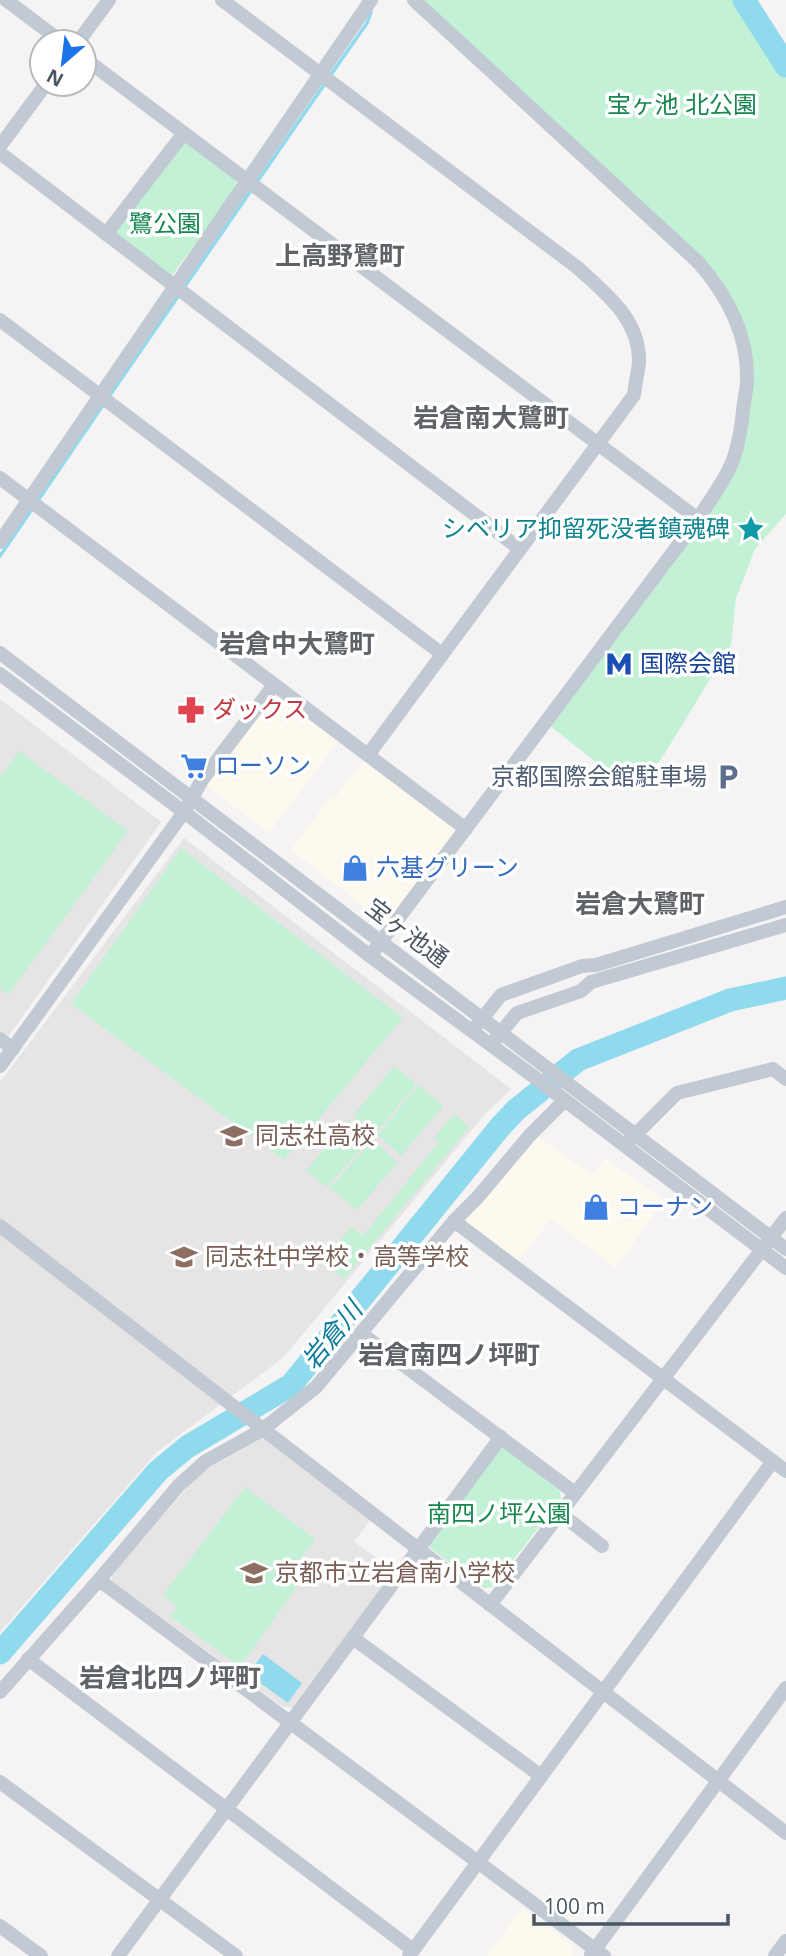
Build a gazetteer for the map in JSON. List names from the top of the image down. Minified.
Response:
{"streets":{"street":["宝ヶ池通"]},"districts":["上高野鷺町","岩倉南大鷺町","岩倉中大鷺町","岩倉大鷺町","岩倉南四ノ坪町","岩倉北四ノ坪町"],"water":["岩倉川"],"parks":["宝ヶ池 北公園","鷺公園","南四ノ坪公園"],"places":{"place":["シベリア抑留死没者鎮魂碑"],"metro station":["国際会館"],"pharmacy":["ダックス"],"supermarket":["ローソン"],"parking":["京都国際会館駐車場"],"shop":["六基グリーン","コーナン"],"school or university":["同志社高校","同志社中学校・高等学校","京都市立岩倉南小学校"]},"scale_bar":"100 m","north":"bottom left"}
